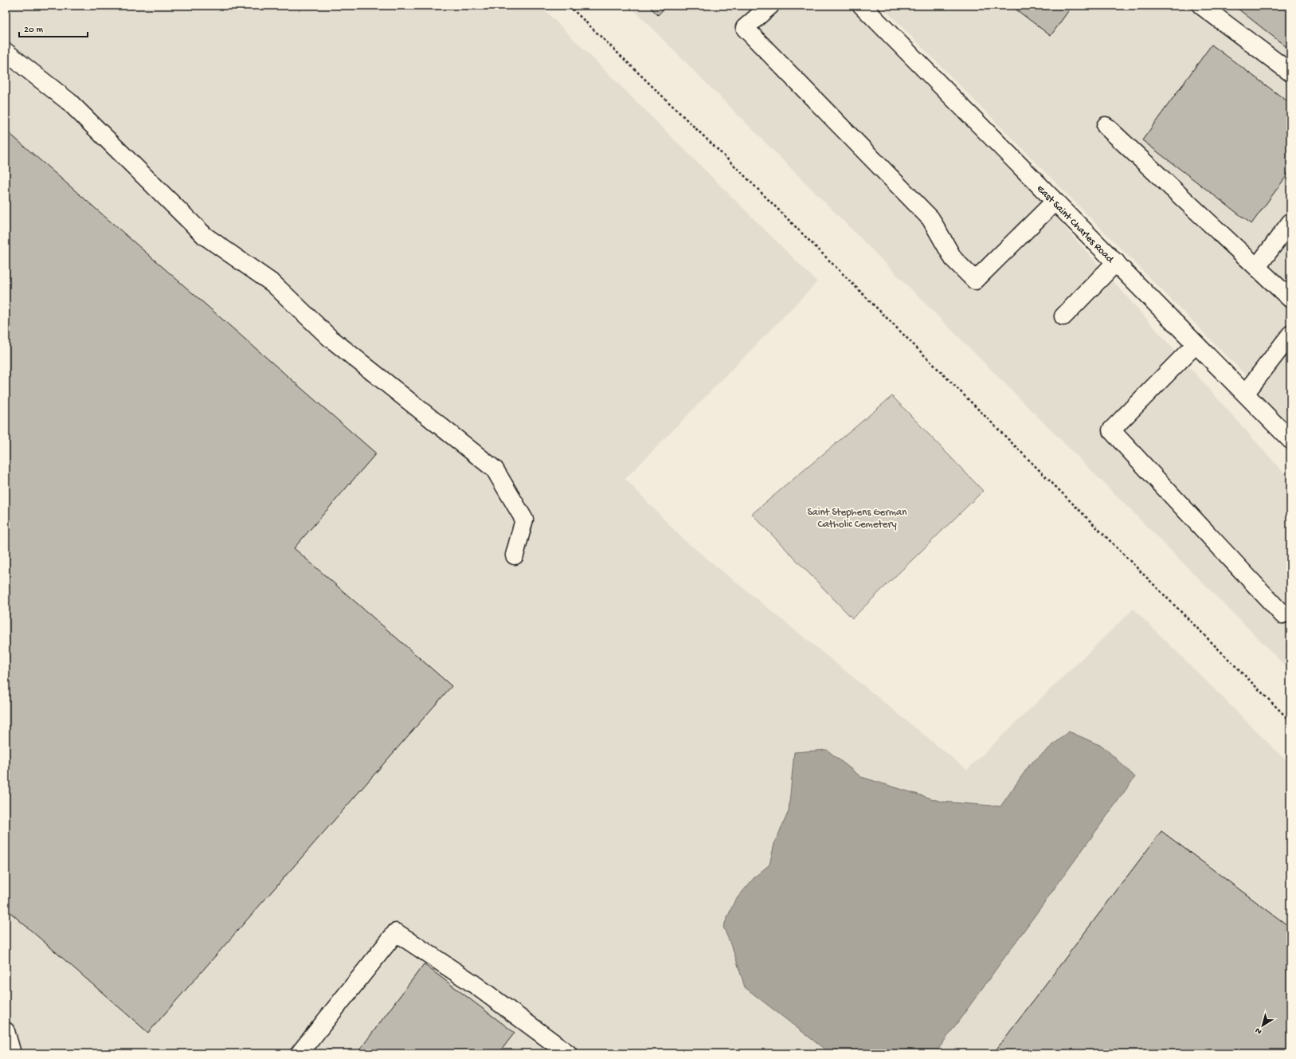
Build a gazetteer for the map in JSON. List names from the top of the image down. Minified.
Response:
{"streets":{"street":["East Saint Charles Road"]},"parks":["Saint Stephens German Catholic Cemetery"],"scale_bar":"20 m","north":"bottom left"}
